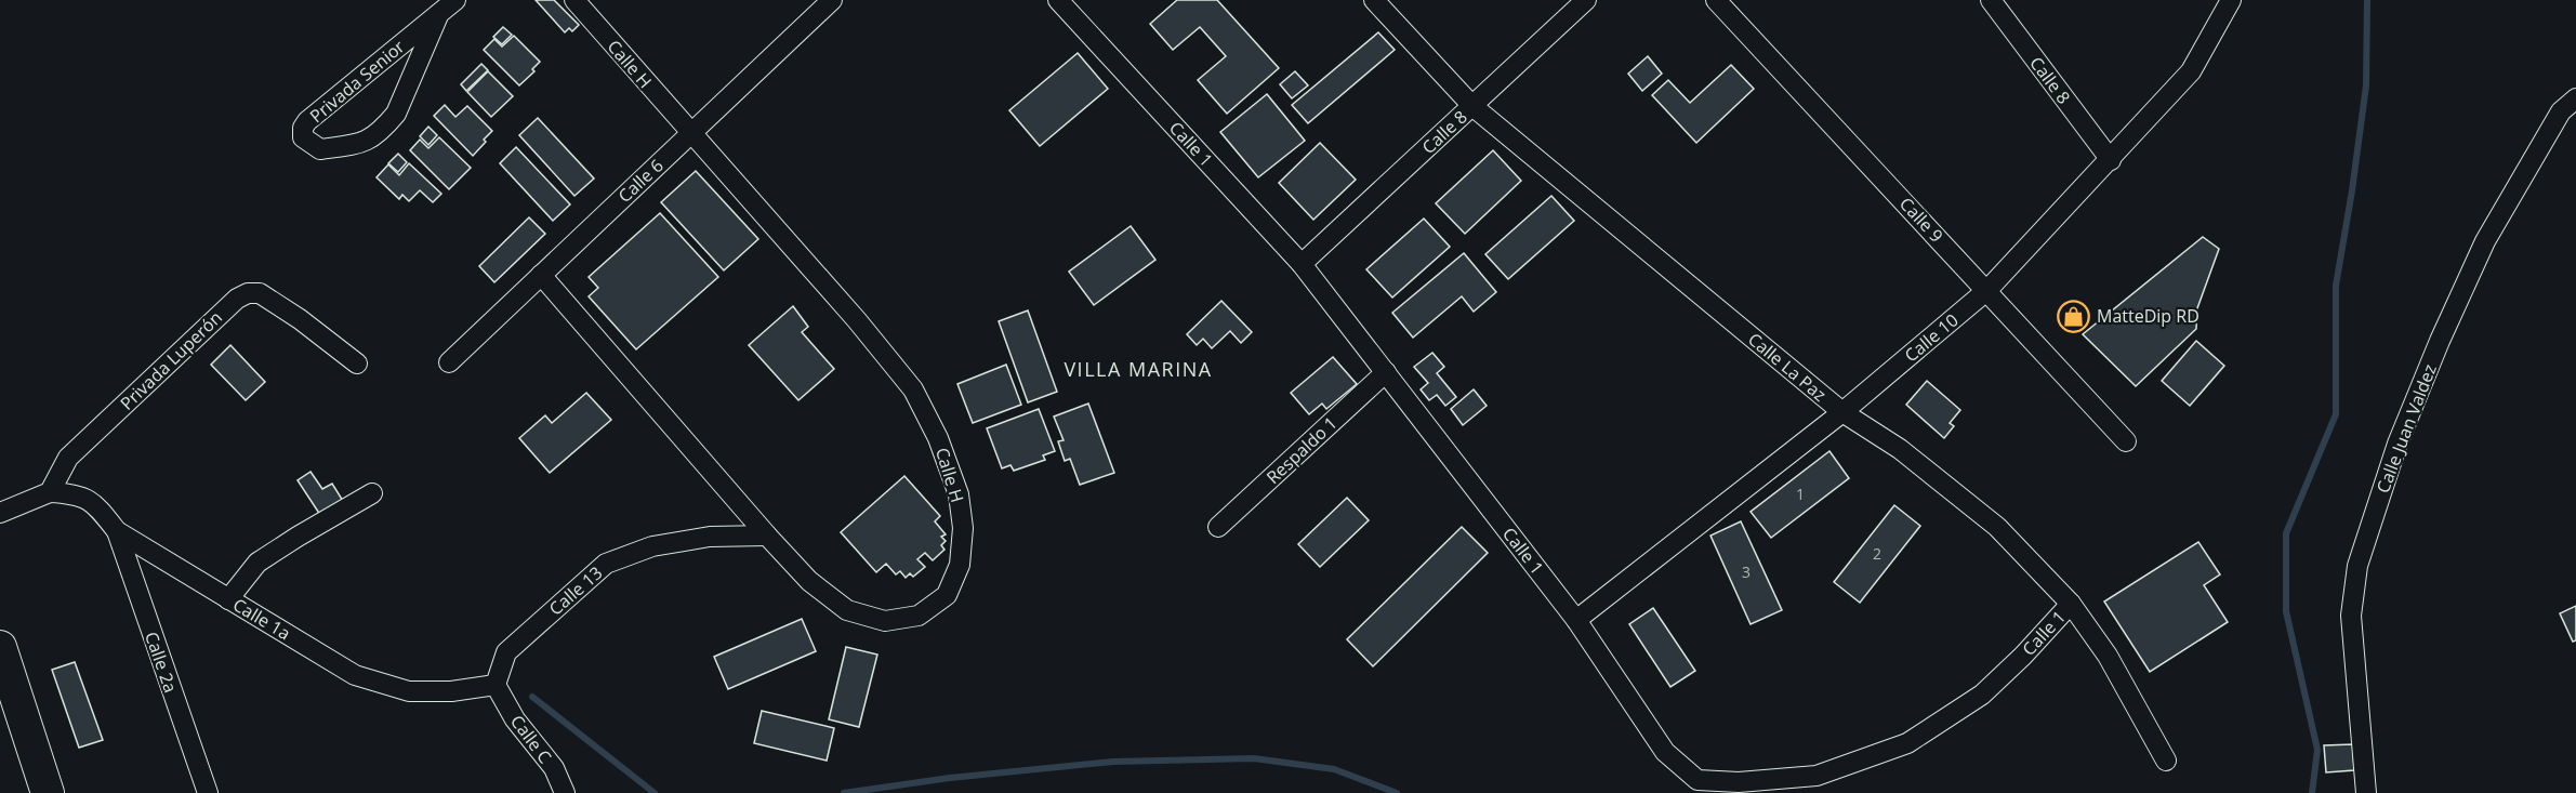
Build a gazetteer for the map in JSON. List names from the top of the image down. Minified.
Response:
{"streets":{"street":["Calle H","Calle 8","Privada Senior","Calle 1","Calle 6","Calle 9","Calle 10","Privada Luperón","Calle La Paz","Calle Juan Valdez","Respaldo 1","Calle 13","Calle 1a","Calle 2a","Calle C"]},"crossings":[["Calle H","Calle 6"],["Calle H","Calle 13"],["Calle 8","Calle 1"],["Calle 8","Calle 10"],["Calle 8","Calle La Paz"],["Calle 1","Calle 10"],["Calle 1","Calle La Paz"],["Calle 1","Respaldo 1"],["Calle 9","Calle 10"],["Calle 10","Calle La Paz"],["Privada Luperón","Calle 1a"],["Calle 13","Calle 1a"],["Calle 13","Calle C"],["Calle 1a","Calle 2a"],["Calle 1a","Calle C"]],"districts":["VILLA MARINA"],"places":{"shop":["MatteDip RD"]},"house_numbers":["1","2","3"]}
